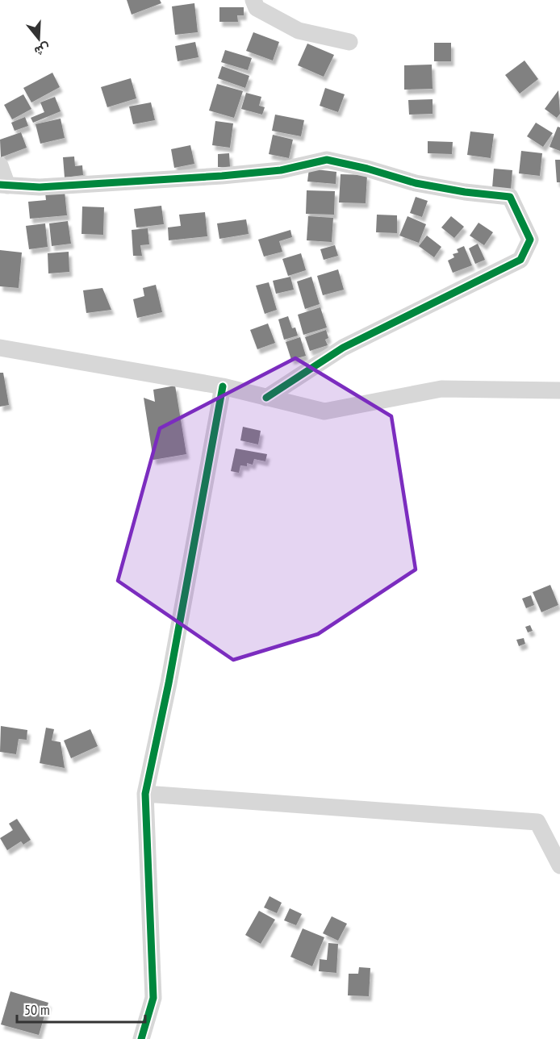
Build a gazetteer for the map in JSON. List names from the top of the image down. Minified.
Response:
{"scale_bar":"50 m","north":"bottom"}
